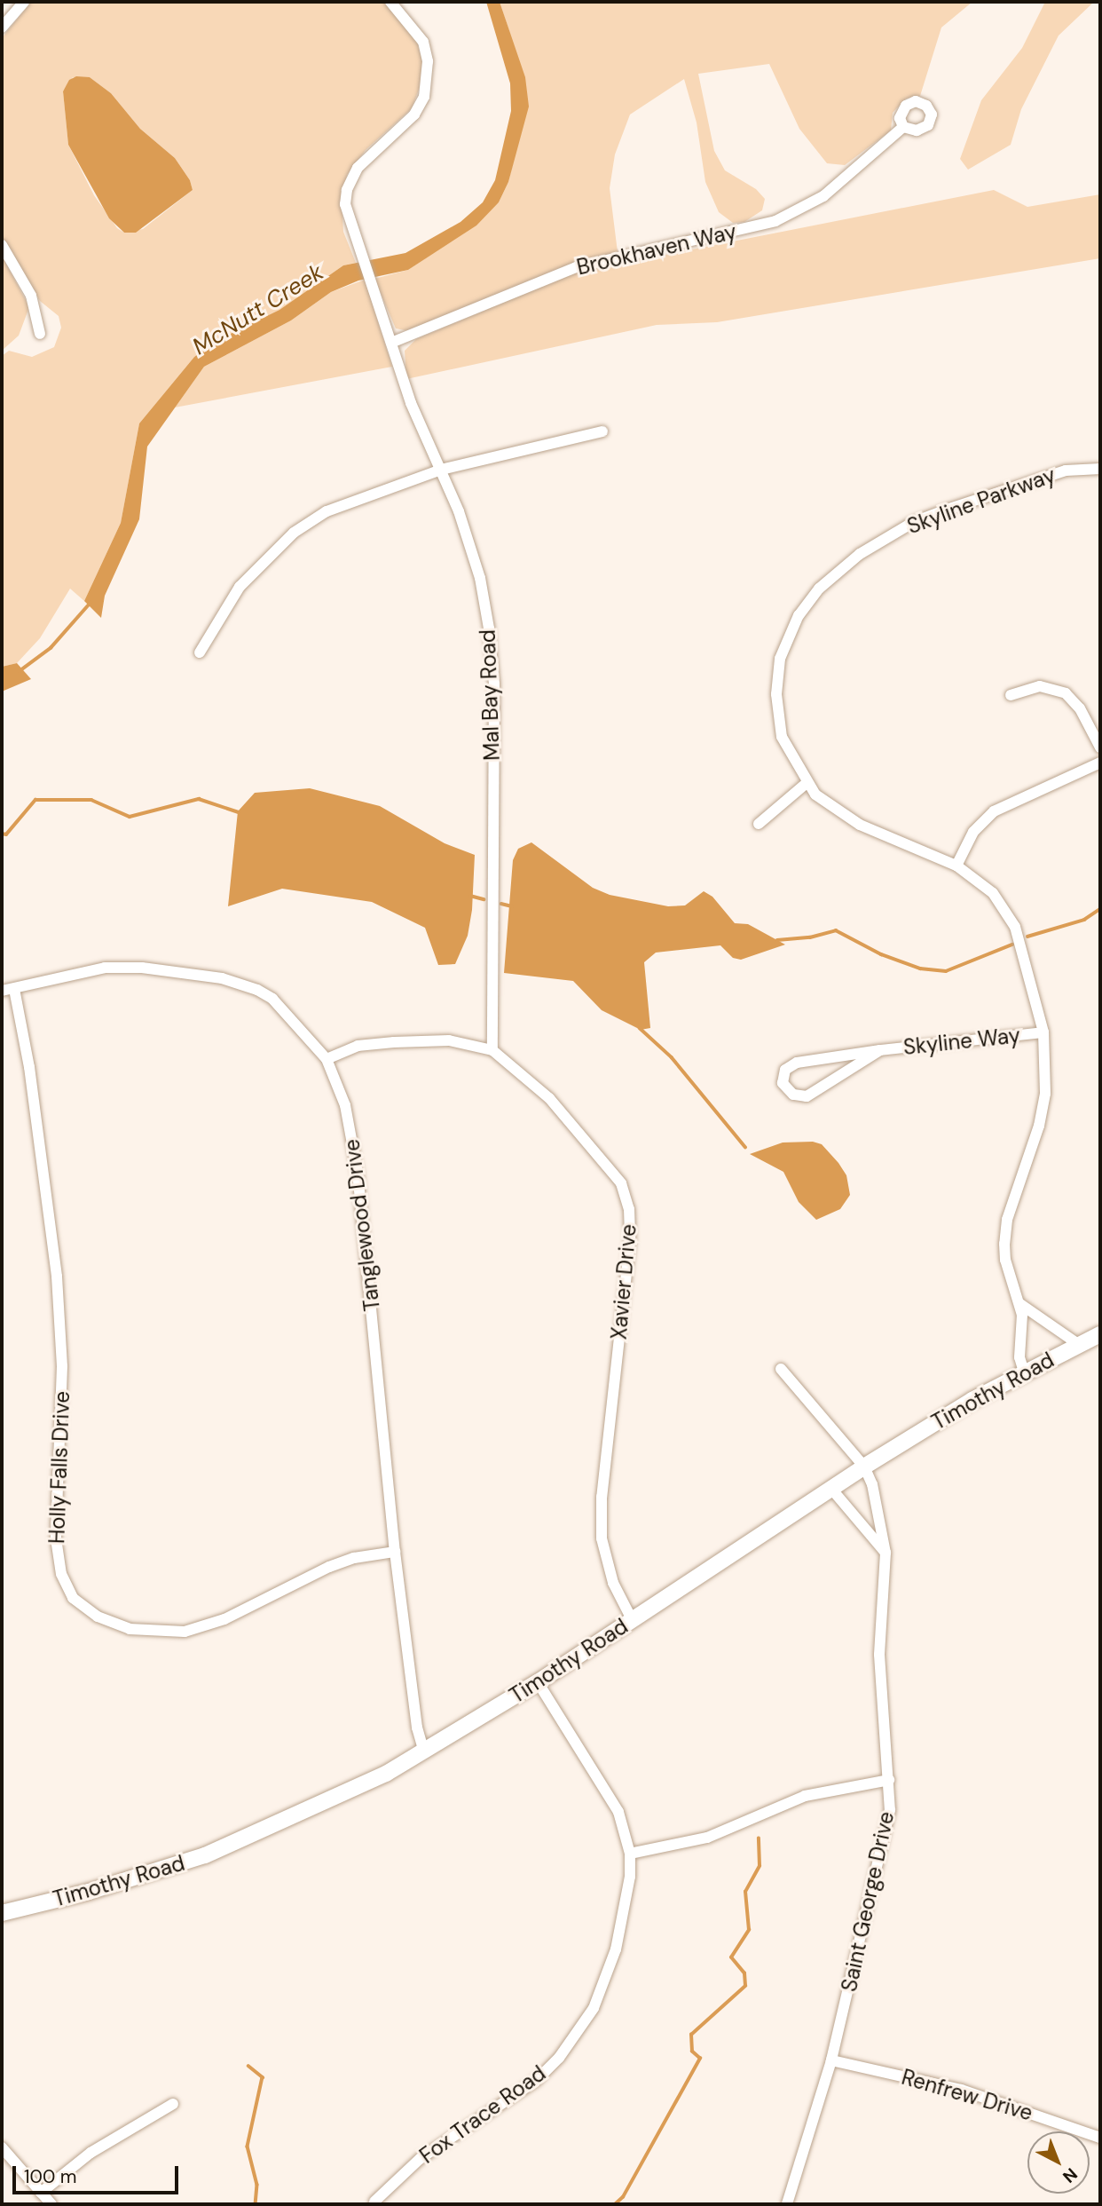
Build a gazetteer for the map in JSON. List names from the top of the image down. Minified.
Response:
{"streets":{"main road":["Timothy Road"],"street":["Brookhaven Way","Skyline Parkway","Mal Bay Road","Skyline Way","Tanglewood Drive","Xavier Drive","Holly Falls Drive","Saint George Drive","Renfrew Drive","Fox Trace Road"]},"crossings":[["Brookhaven Way","Mal Bay Road"],["Skyline Parkway","Skyline Way"],["Skyline Parkway","Timothy Road"],["Mal Bay Road","Xavier Drive"],["Tanglewood Drive","Xavier Drive"],["Tanglewood Drive","Timothy Road"],["Tanglewood Drive","Holly Falls Drive"],["Xavier Drive","Timothy Road"],["Timothy Road","Saint George Drive"],["Timothy Road","Fox Trace Road"],["Saint George Drive","Renfrew Drive"]],"water":["McNutt Creek"],"scale_bar":"100 m","north":"bottom right"}
